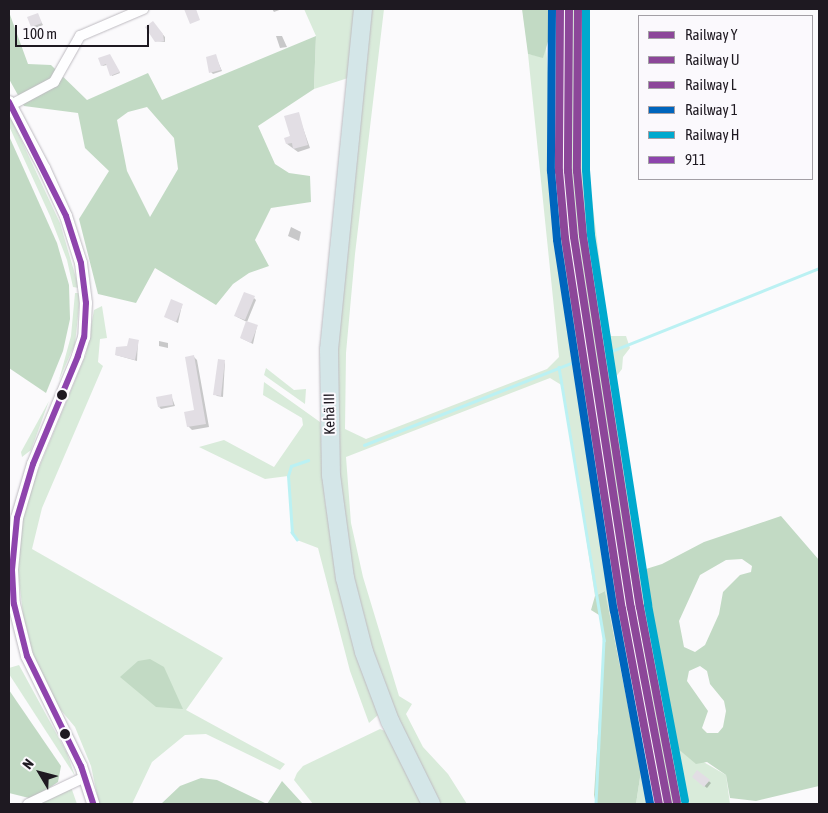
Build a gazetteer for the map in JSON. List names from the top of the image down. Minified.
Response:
{"streets":{"highway":["Kehä III"]},"lines":["rail line Y","rail line U","rail line L","rail line 1","rail line H","transit line 911"],"legend":["Railway Y","Railway U","Railway L","Railway 1","Railway H","911"],"scale_bar":"100 m","north":"top left"}
